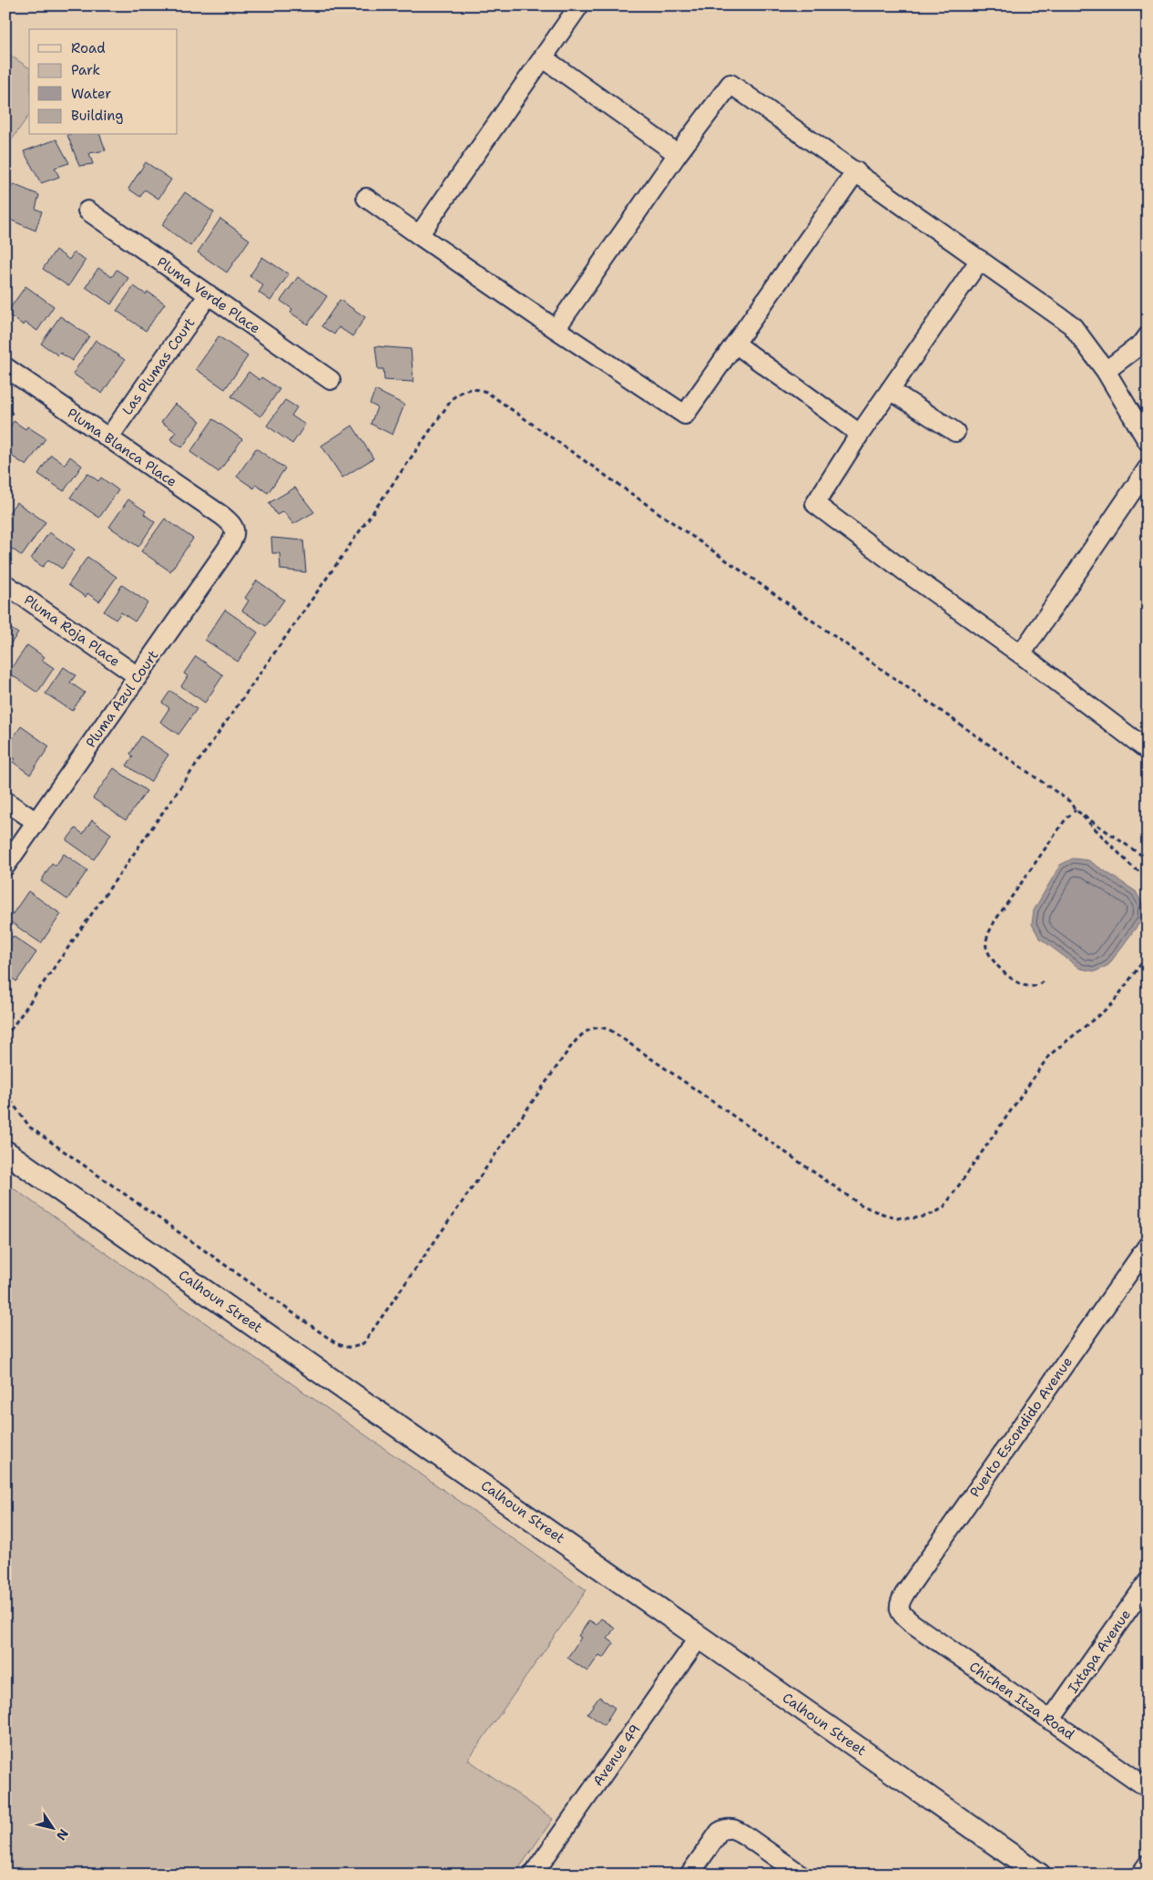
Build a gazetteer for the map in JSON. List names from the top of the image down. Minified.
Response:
{"streets":{"street":["Pluma Verde Place","Las Plumas Court","Pluma Blanca Place","Pluma Roja Place","Pluma Azul Court","Calhoun Street","Puerto Escondido Avenue","Ixtapa Avenue","Chichen Itza Road","Avenue 49"]},"crossings":[["Pluma Verde Place","Las Plumas Court"],["Las Plumas Court","Pluma Blanca Place"],["Pluma Blanca Place","Pluma Azul Court"],["Pluma Roja Place","Pluma Azul Court"],["Calhoun Street","Avenue 49"],["Puerto Escondido Avenue","Chichen Itza Road"],["Ixtapa Avenue","Chichen Itza Road"]],"legend":["Road","Park","Water","Building"],"north":"bottom right"}
